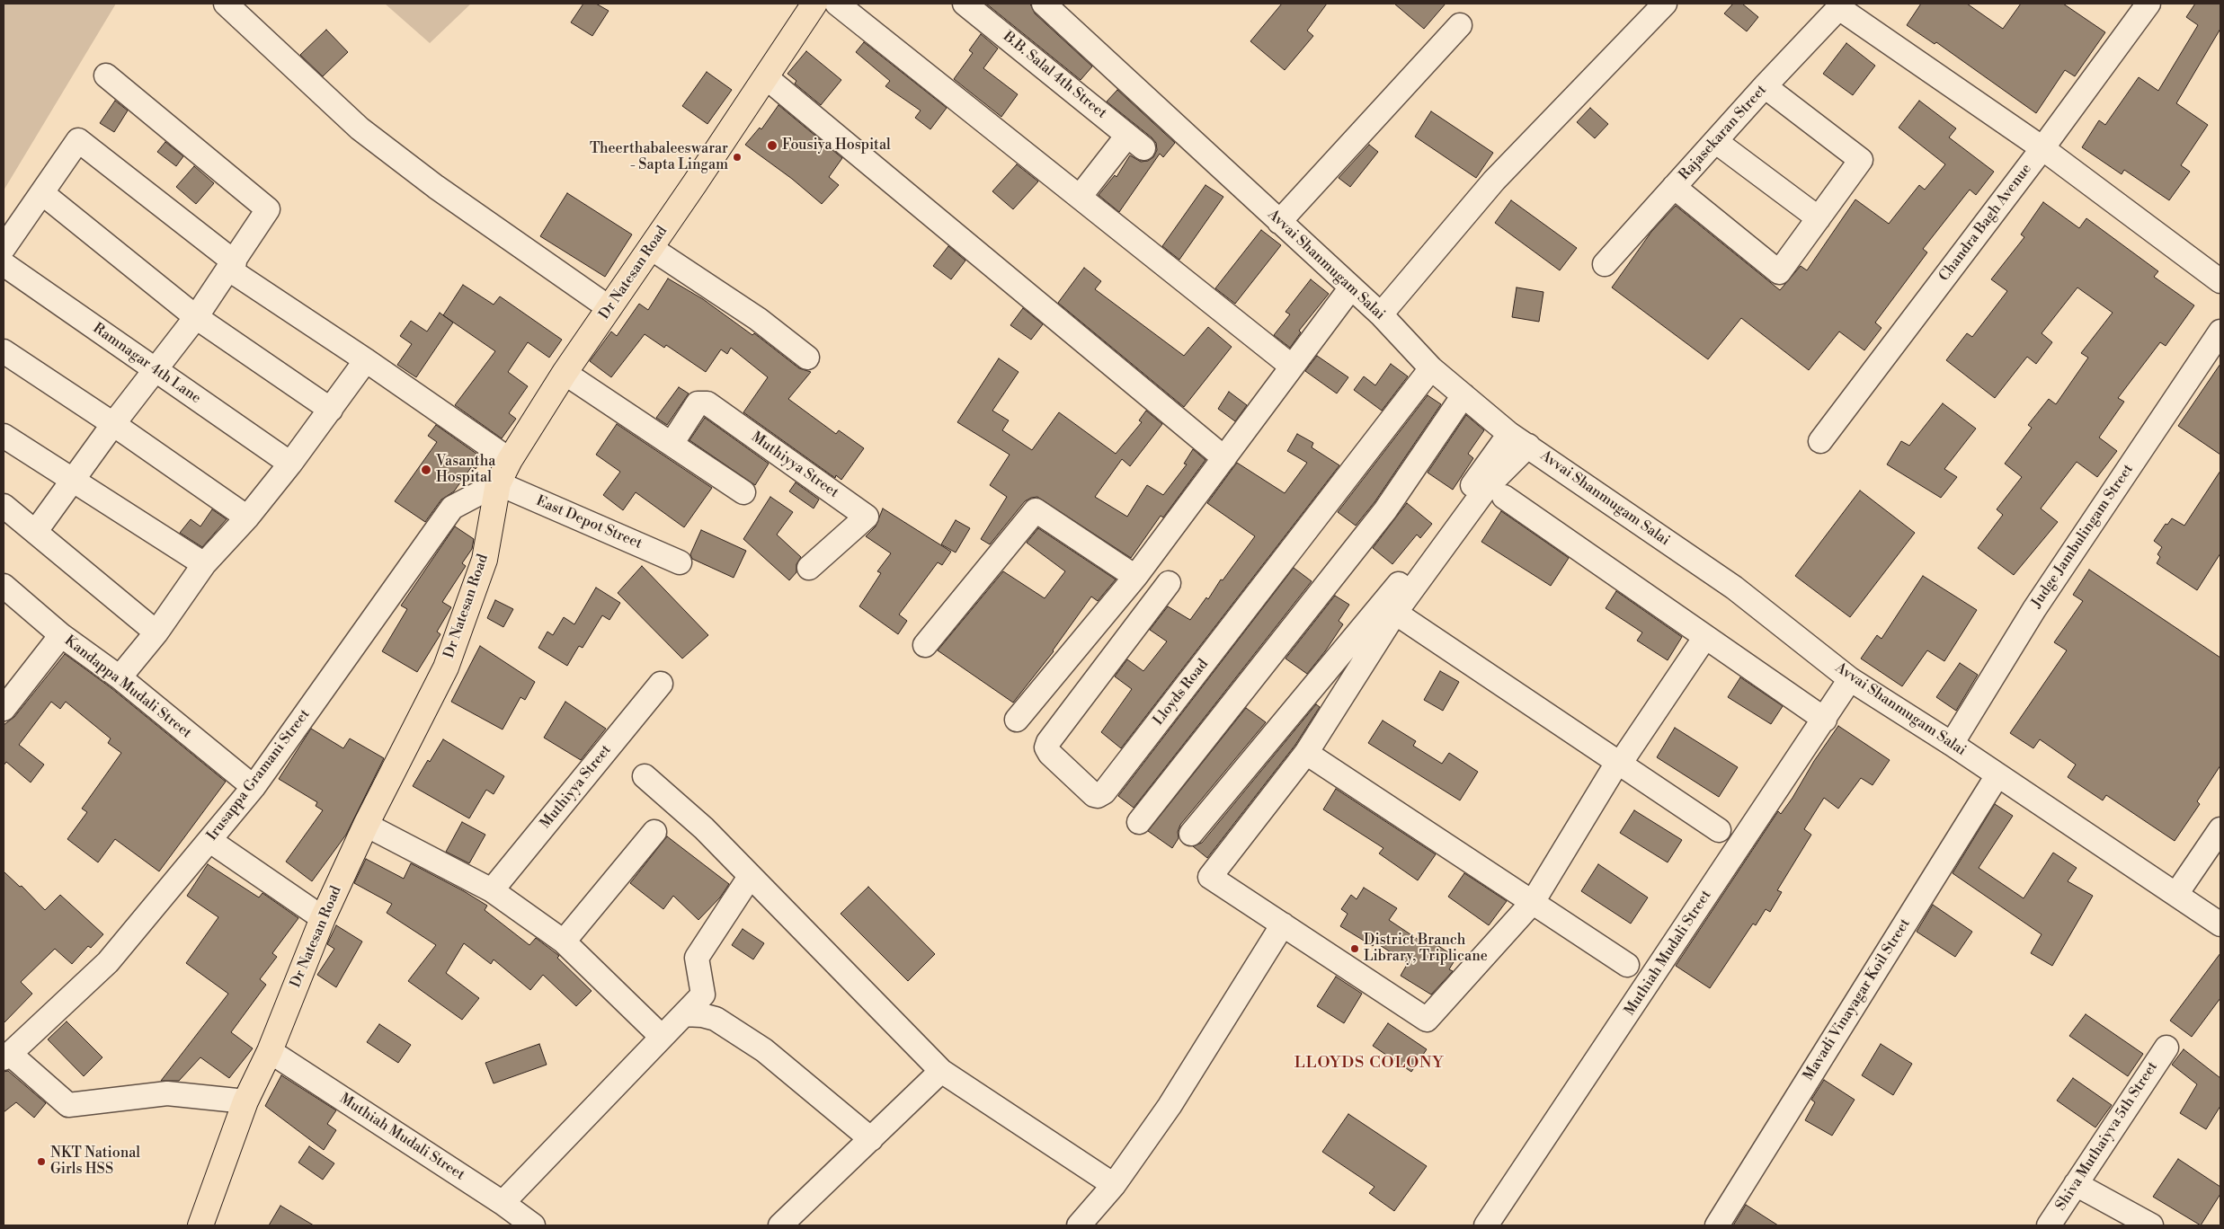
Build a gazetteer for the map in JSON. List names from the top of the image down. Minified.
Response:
{"streets":{"main road":["Dr Natesan Road"],"street":["B.B. Salal 4th Street","Rajasekaran Street","Chandra Bagh Avenue","Avvai Shanmugam Salai","Ramnagar 4th Lane","Muthiyya Street","East Depot Street","Judge Jambulingam Street","Kandappa Mudali Street","Lloyds Road","Irusappa Gramani Street","Muthiah Mudali Street","Mavadi Vinayagar Koil Street","Shiva Muthaiyva 5th Street"]},"crossings":[["Avvai Shanmugam Salai","Judge Jambulingam Street"],["Avvai Shanmugam Salai","Lloyds Road"],["Avvai Shanmugam Salai","Muthiah Mudali Street"],["Avvai Shanmugam Salai","Mavadi Vinayagar Koil Street"],["Dr Natesan Road","East Depot Street"],["Dr Natesan Road","Irusappa Gramani Street"],["Dr Natesan Road","Muthiah Mudali Street"],["East Depot Street","Irusappa Gramani Street"],["Kandappa Mudali Street","Irusappa Gramani Street"]],"districts":["LLOYDS COLONY"],"places":["Fousiya Hospital","Theerthabaleeswarar - Sapta Lingam","Vasantha Hospital","District Branch Library, Triplicane","NKT National Girls HSS"]}
